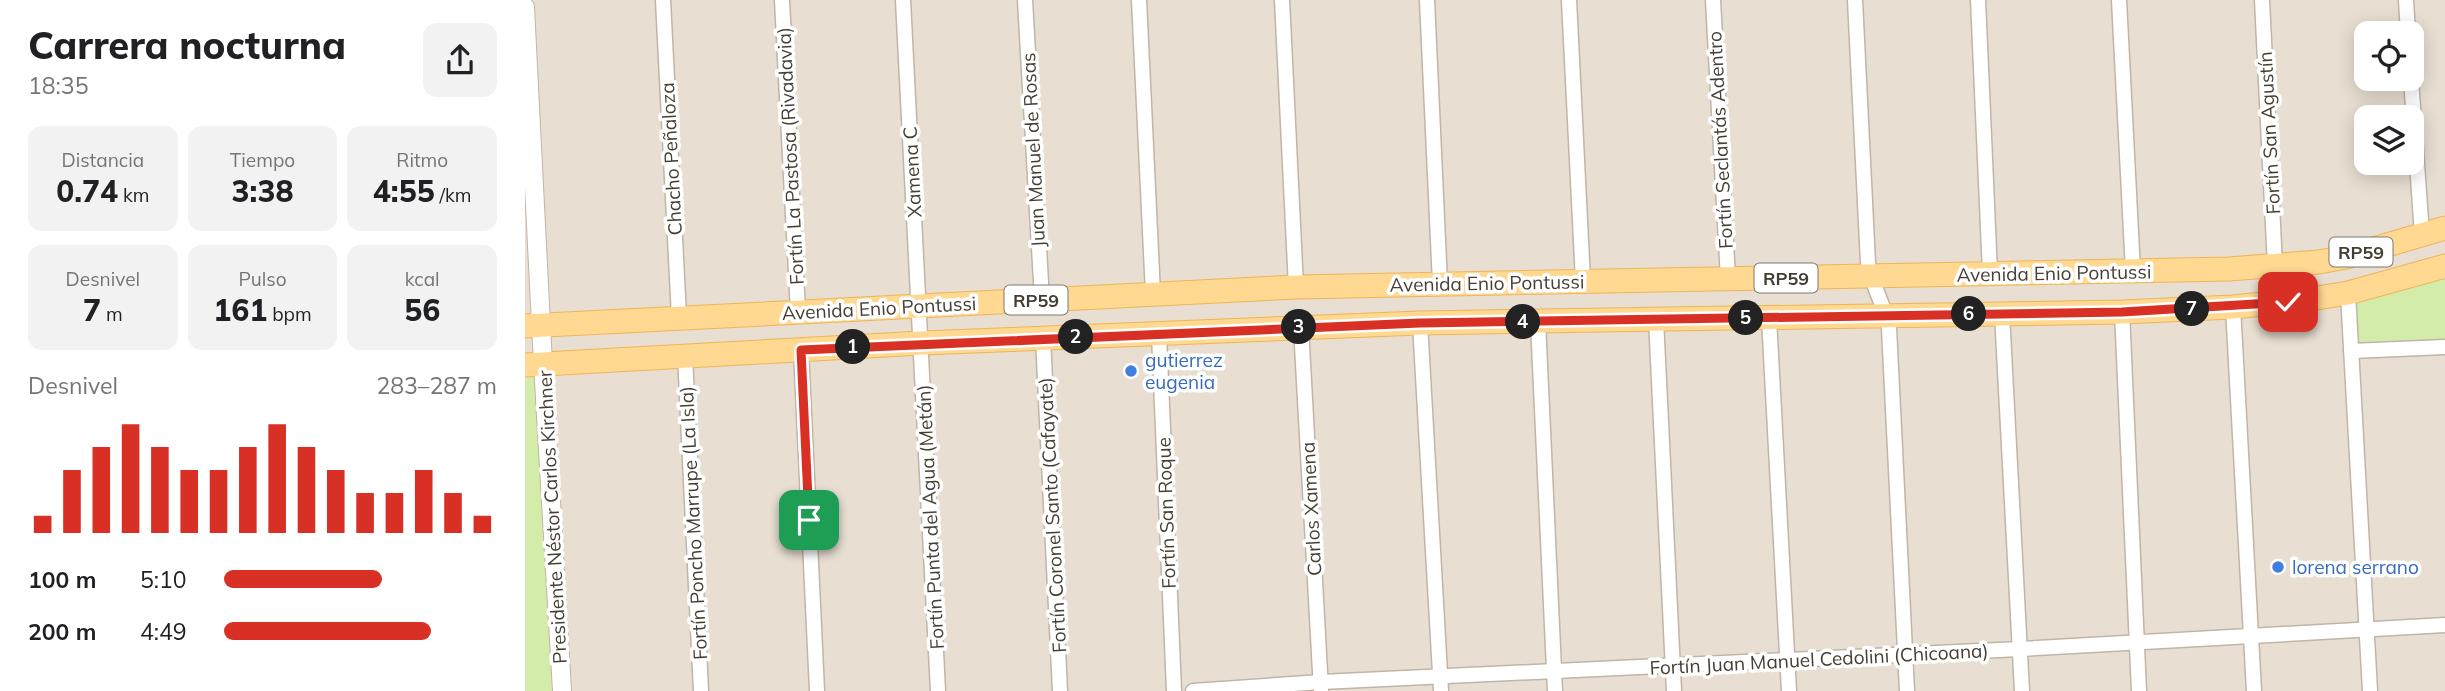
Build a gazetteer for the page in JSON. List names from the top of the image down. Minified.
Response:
{"streets":{"main road":["RP59","Avenida Enio Pontussi"],"street":["Fortín San Agustín","Fortín Seclantás Adentro","Juan Manuel de Rosas","Fortín La Pastosa (Rivadavia)","Chacho Peñaloza","Xamena C","Carlos Xamena","Fortín San Roque","Fortín Coronel Santo (Cafayate)","Presidente Néstor Carlos Kirchner","Fortín Punta del Agua (Metán)","Fortín Poncho Marrupe (La Isla)","Fortín Juan Manuel Cedolini (Chicoana)"]},"crossings":[["Fortín San Agustín","Avenida Enio Pontussi"],["Fortín Seclantás Adentro","Avenida Enio Pontussi"],["Juan Manuel de Rosas","Avenida Enio Pontussi"],["Fortín La Pastosa (Rivadavia)","Avenida Enio Pontussi"],["Chacho Peñaloza","Avenida Enio Pontussi"],["Xamena C","Avenida Enio Pontussi"],["Xamena C","Fortín Punta del Agua (Metán)"],["Avenida Enio Pontussi","Carlos Xamena"],["Avenida Enio Pontussi","Fortín San Roque"],["Avenida Enio Pontussi","Fortín Coronel Santo (Cafayate)"],["Avenida Enio Pontussi","Presidente Néstor Carlos Kirchner"],["Avenida Enio Pontussi","Fortín Punta del Agua (Metán)"],["Avenida Enio Pontussi","Fortín Poncho Marrupe (La Isla)"],["Carlos Xamena","Fortín Juan Manuel Cedolini (Chicoana)"]],"places":["gutierrez eugenia","lorena serrano"],"page":{"heading":["Carrera nocturna","18:35"],"stats":[["Distancia","0.74 km"],["Tiempo","3:38"],["Ritmo","4:55 /km"],["Desnivel","7 m"],["Pulso","161 bpm"],["kcal","56"]],"pins":["7","6","5","4","3","2","1"],"chart":["Desnivel","283–287 m"],"list":[{"name":"100 m","note":"5:10"},{"name":"200 m","note":"4:49"}]}}
